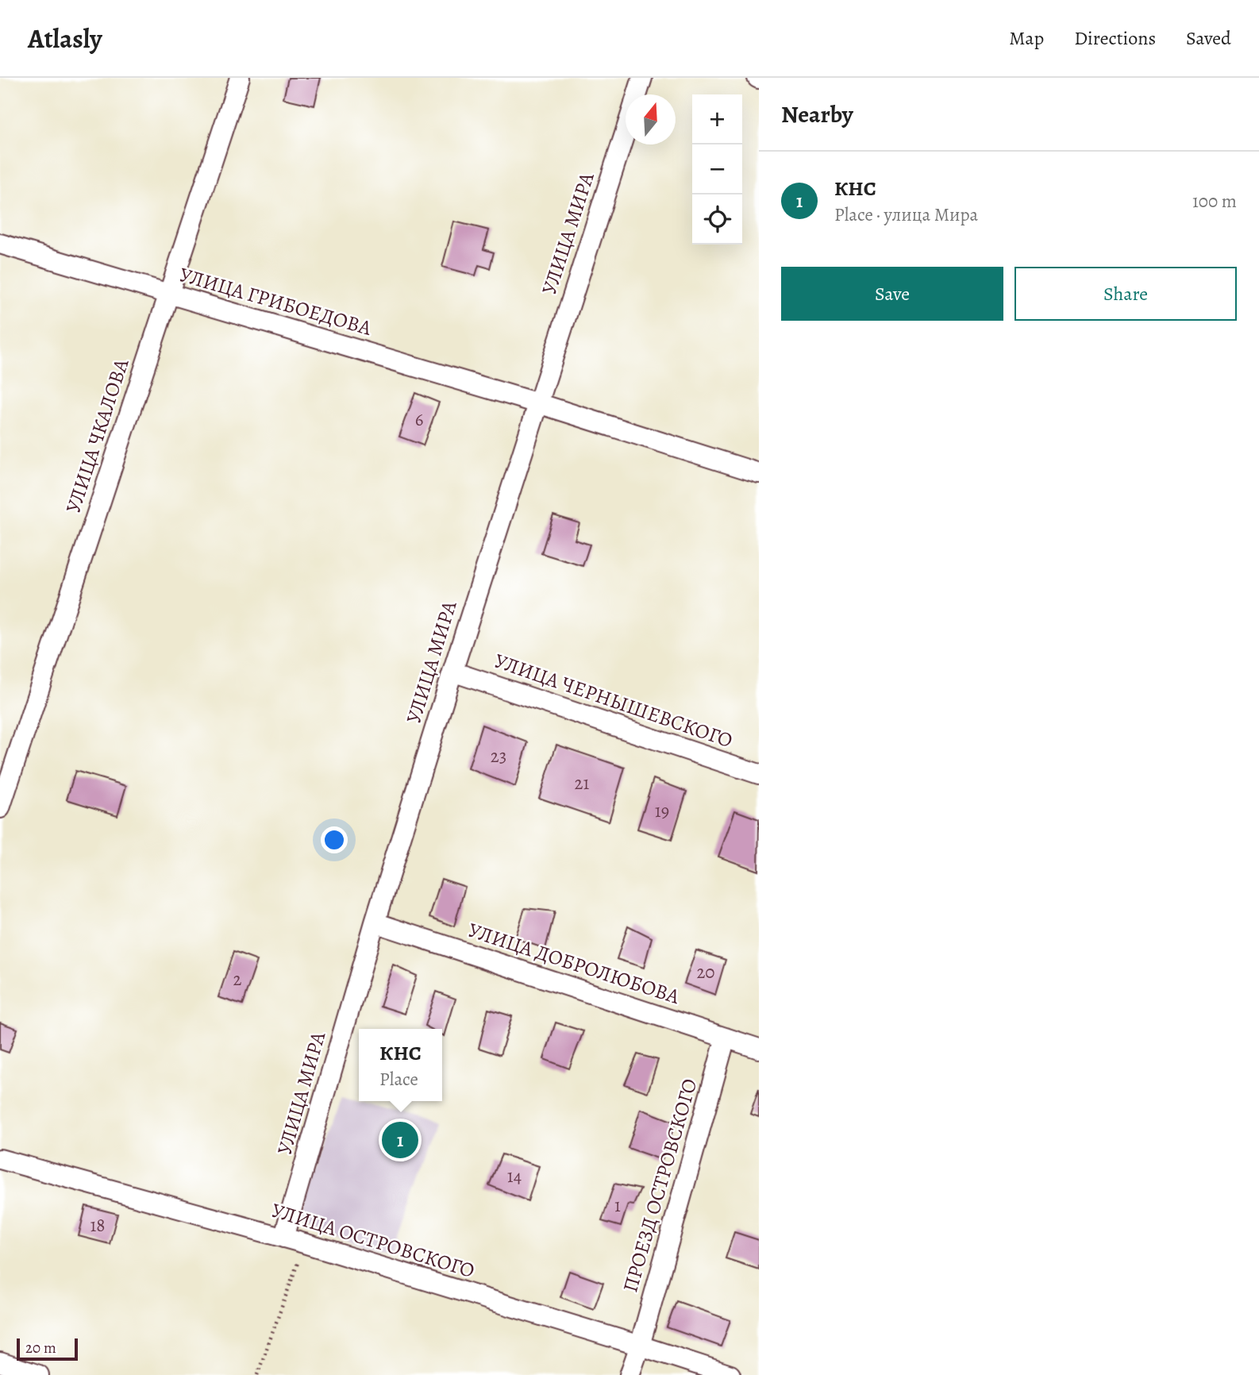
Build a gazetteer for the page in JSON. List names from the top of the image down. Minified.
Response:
{"streets":{"street":["УЛИЦА МИРА","УЛИЦА ГРИБОЕДОВА","УЛИЦА ЧКАЛОВА","УЛИЦА ЧЕРНЫШЕВСКОГО","УЛИЦА ДОБРОЛЮБОВА","ПРОЕЗД ОСТРОВСКОГО","УЛИЦА ОСТРОВСКОГО"]},"crossings":[["УЛИЦА МИРА","УЛИЦА ГРИБОЕДОВА"],["УЛИЦА МИРА","УЛИЦА ЧЕРНЫШЕВСКОГО"],["УЛИЦА МИРА","УЛИЦА ДОБРОЛЮБОВА"],["УЛИЦА МИРА","УЛИЦА ОСТРОВСКОГО"],["УЛИЦА ГРИБОЕДОВА","УЛИЦА ЧКАЛОВА"],["УЛИЦА ДОБРОЛЮБОВА","ПРОЕЗД ОСТРОВСКОГО"],["ПРОЕЗД ОСТРОВСКОГО","УЛИЦА ОСТРОВСКОГО"]],"house_numbers":["6","23","21","19","20","2","14","1","18"],"scale_bar":"20 m","north":"top","page":{"header":"Atlasly","nav":["Map","Directions","Saved"],"heading":"Nearby","map_buttons":["+","−"],"list":[{"mark":"1","name":"КНС","note":"Place · улица Мира","value":"100 m"}],"buttons":["Save","Share"],"popup":["КНС","Place"],"pins":"1","scale":"20 m"}}
